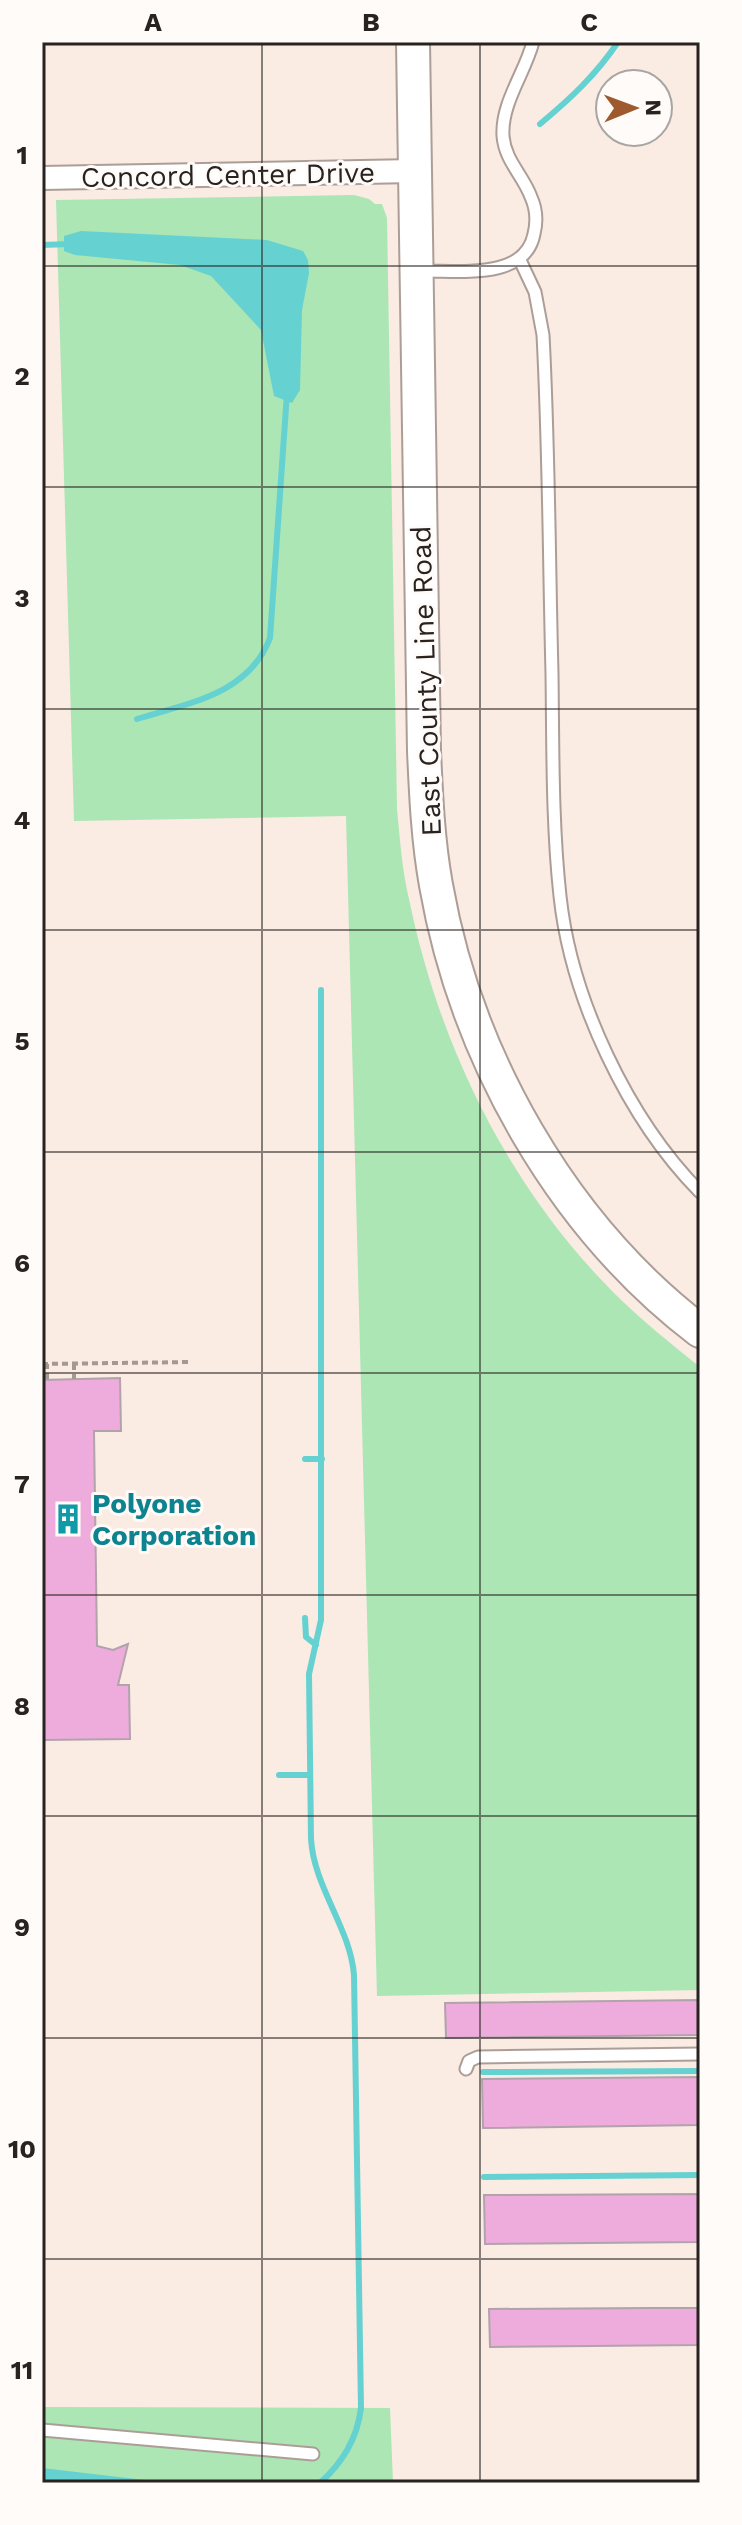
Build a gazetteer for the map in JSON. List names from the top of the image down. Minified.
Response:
{"streets":{"main road":["East County Line Road"],"street":["Concord Center Drive"]},"crossings":[["Concord Center Drive","East County Line Road"]],"places":{"building":["Polyone Corporation"]},"north":"right","grid":{"columns":["A","B","C"],"rows":["1","2","3","4","5","6","7","8","9","10","11"]}}
